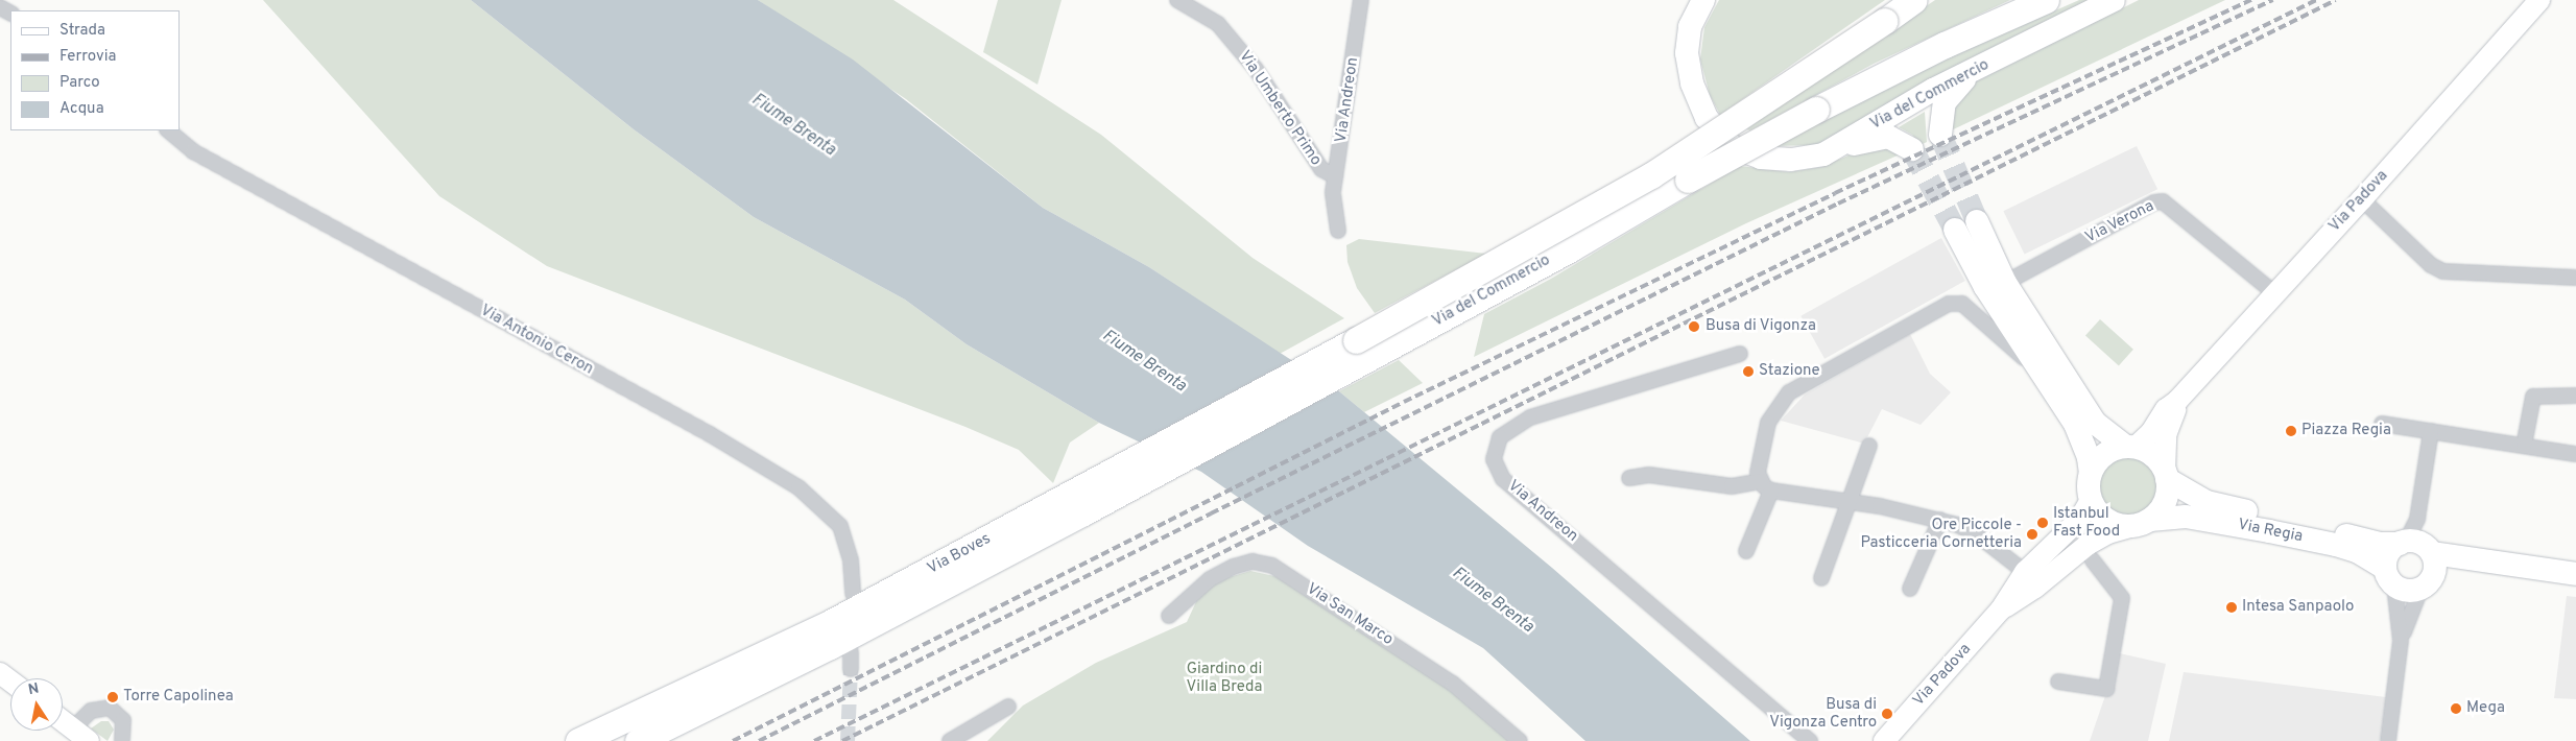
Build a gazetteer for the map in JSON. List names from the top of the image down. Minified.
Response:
{"streets":{"highway":["Via del Commercio","Via Boves"],"main road":["Via Padova","Via Regia"],"street":["Via Andreon","Via Umberto Primo","Via Verona","Via Antonio Ceron","Via San Marco"]},"crossings":[["Via del Commercio","Via Boves"],["Via Andreon","Via Umberto Primo"],["Via Padova","Via Verona"],["Via Padova","Via Regia"]],"water":["Fiume Brenta"],"parks":["Giardino di Villa Breda"],"places":["Busa di Vigonza","Stazione","Piazza Regia","Istanbul Fast Food","Ore Piccole - Pasticceria Cornetteria","Intesa Sanpaolo","Torre Capolinea","Mega","Busa di Vigonza Centro"],"legend":["Strada","Ferrovia","Parco","Acqua"],"north":"top"}
